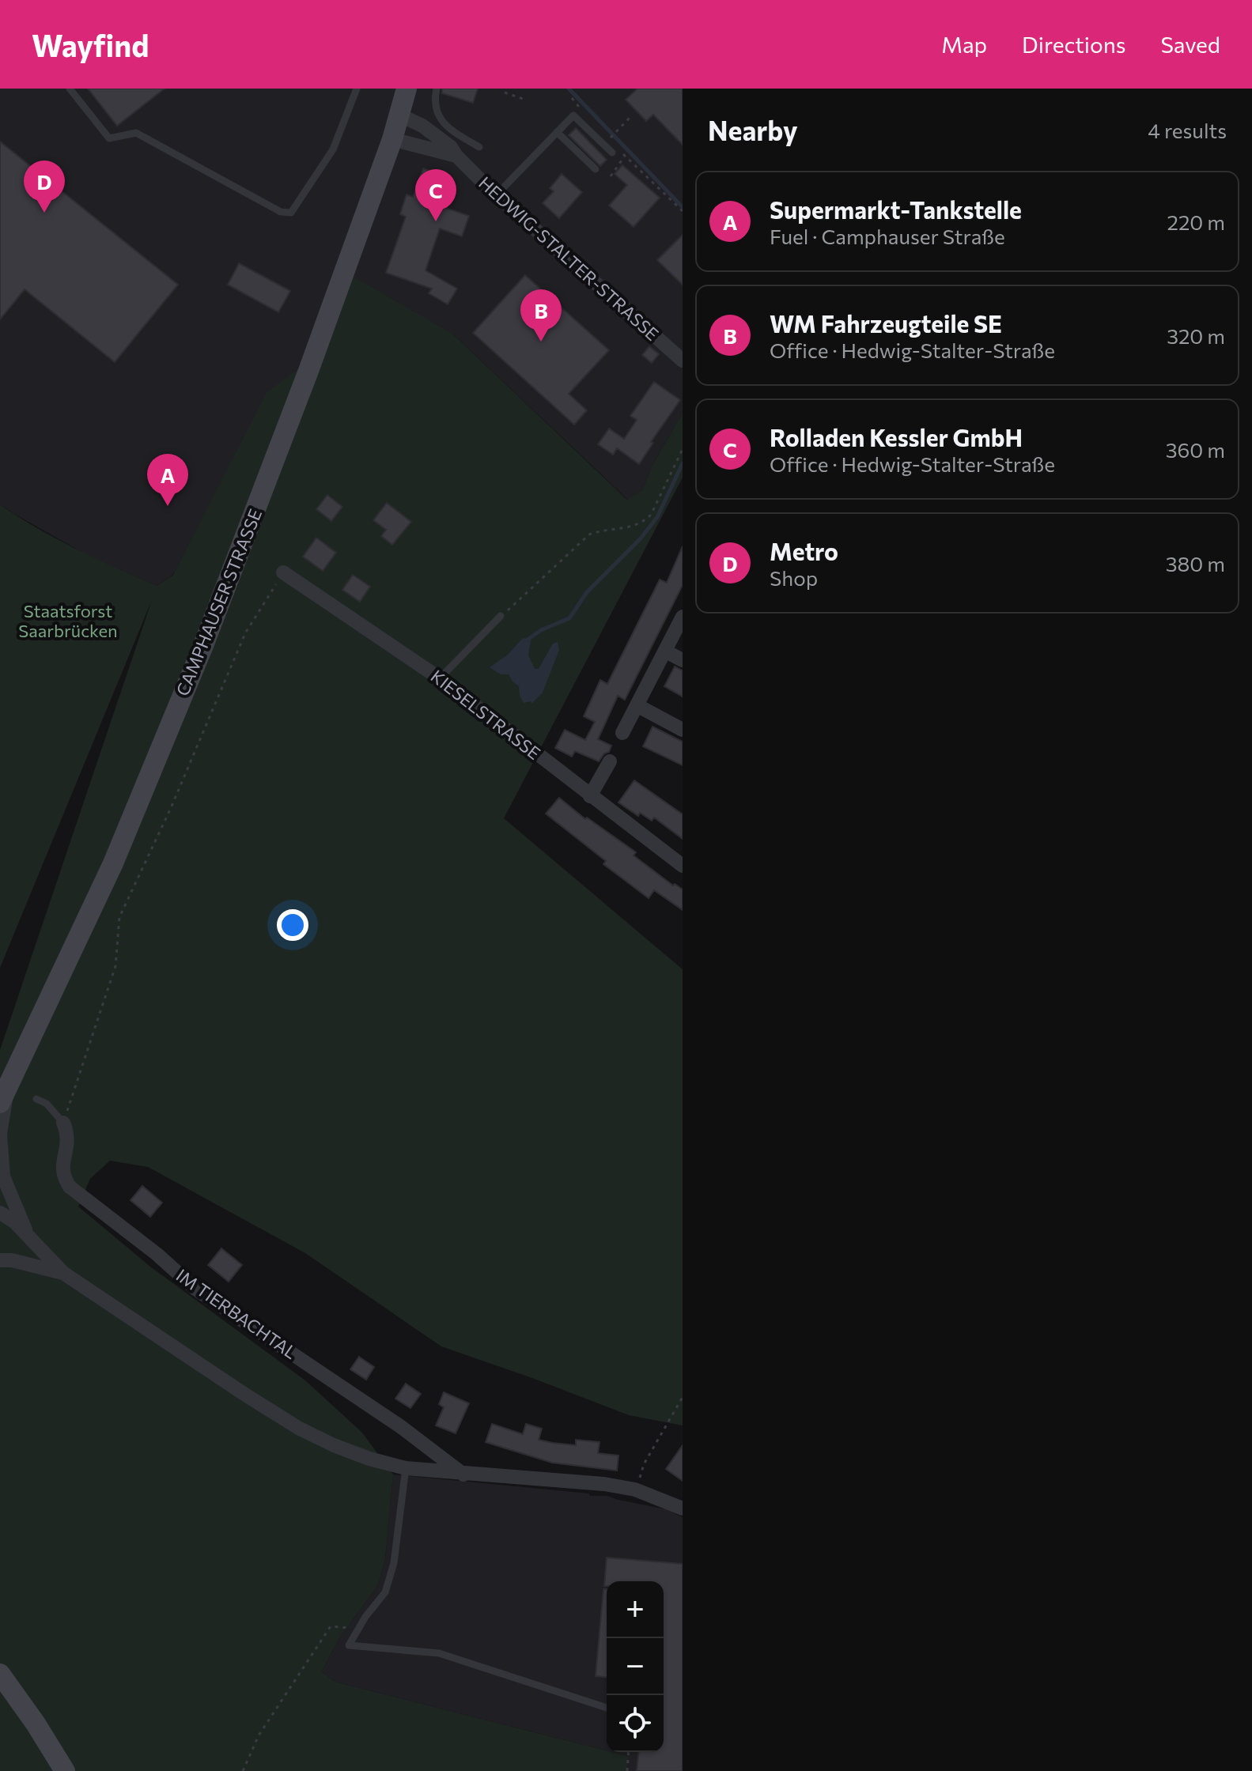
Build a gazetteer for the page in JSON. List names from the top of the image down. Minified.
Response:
{"streets":{"street":["HEDWIG-STALTER-STRASSE","CAMPHAUSER STRASSE","KIESELSTRASSE","IM TIERBACHTAL"]},"crossings":[["HEDWIG-STALTER-STRASSE","CAMPHAUSER STRASSE"]],"parks":["Staatsforst Saarbrücken"],"page":{"header":"Wayfind","nav":["Map","Directions","Saved"],"heading":["Nearby","4 results"],"pins":["D","C","B","A"],"list":[{"mark":"A","name":"Supermarkt-Tankstelle","note":"Fuel · Camphauser Straße","value":"220 m"},{"mark":"B","name":"WM Fahrzeugteile SE","note":"Office · Hedwig-Stalter-Straße","value":"320 m"},{"mark":"C","name":"Rolladen Kessler GmbH","note":"Office · Hedwig-Stalter-Straße","value":"360 m"},{"mark":"D","name":"Metro","note":"Shop","value":"380 m"}],"map_buttons":["+","−"]}}
